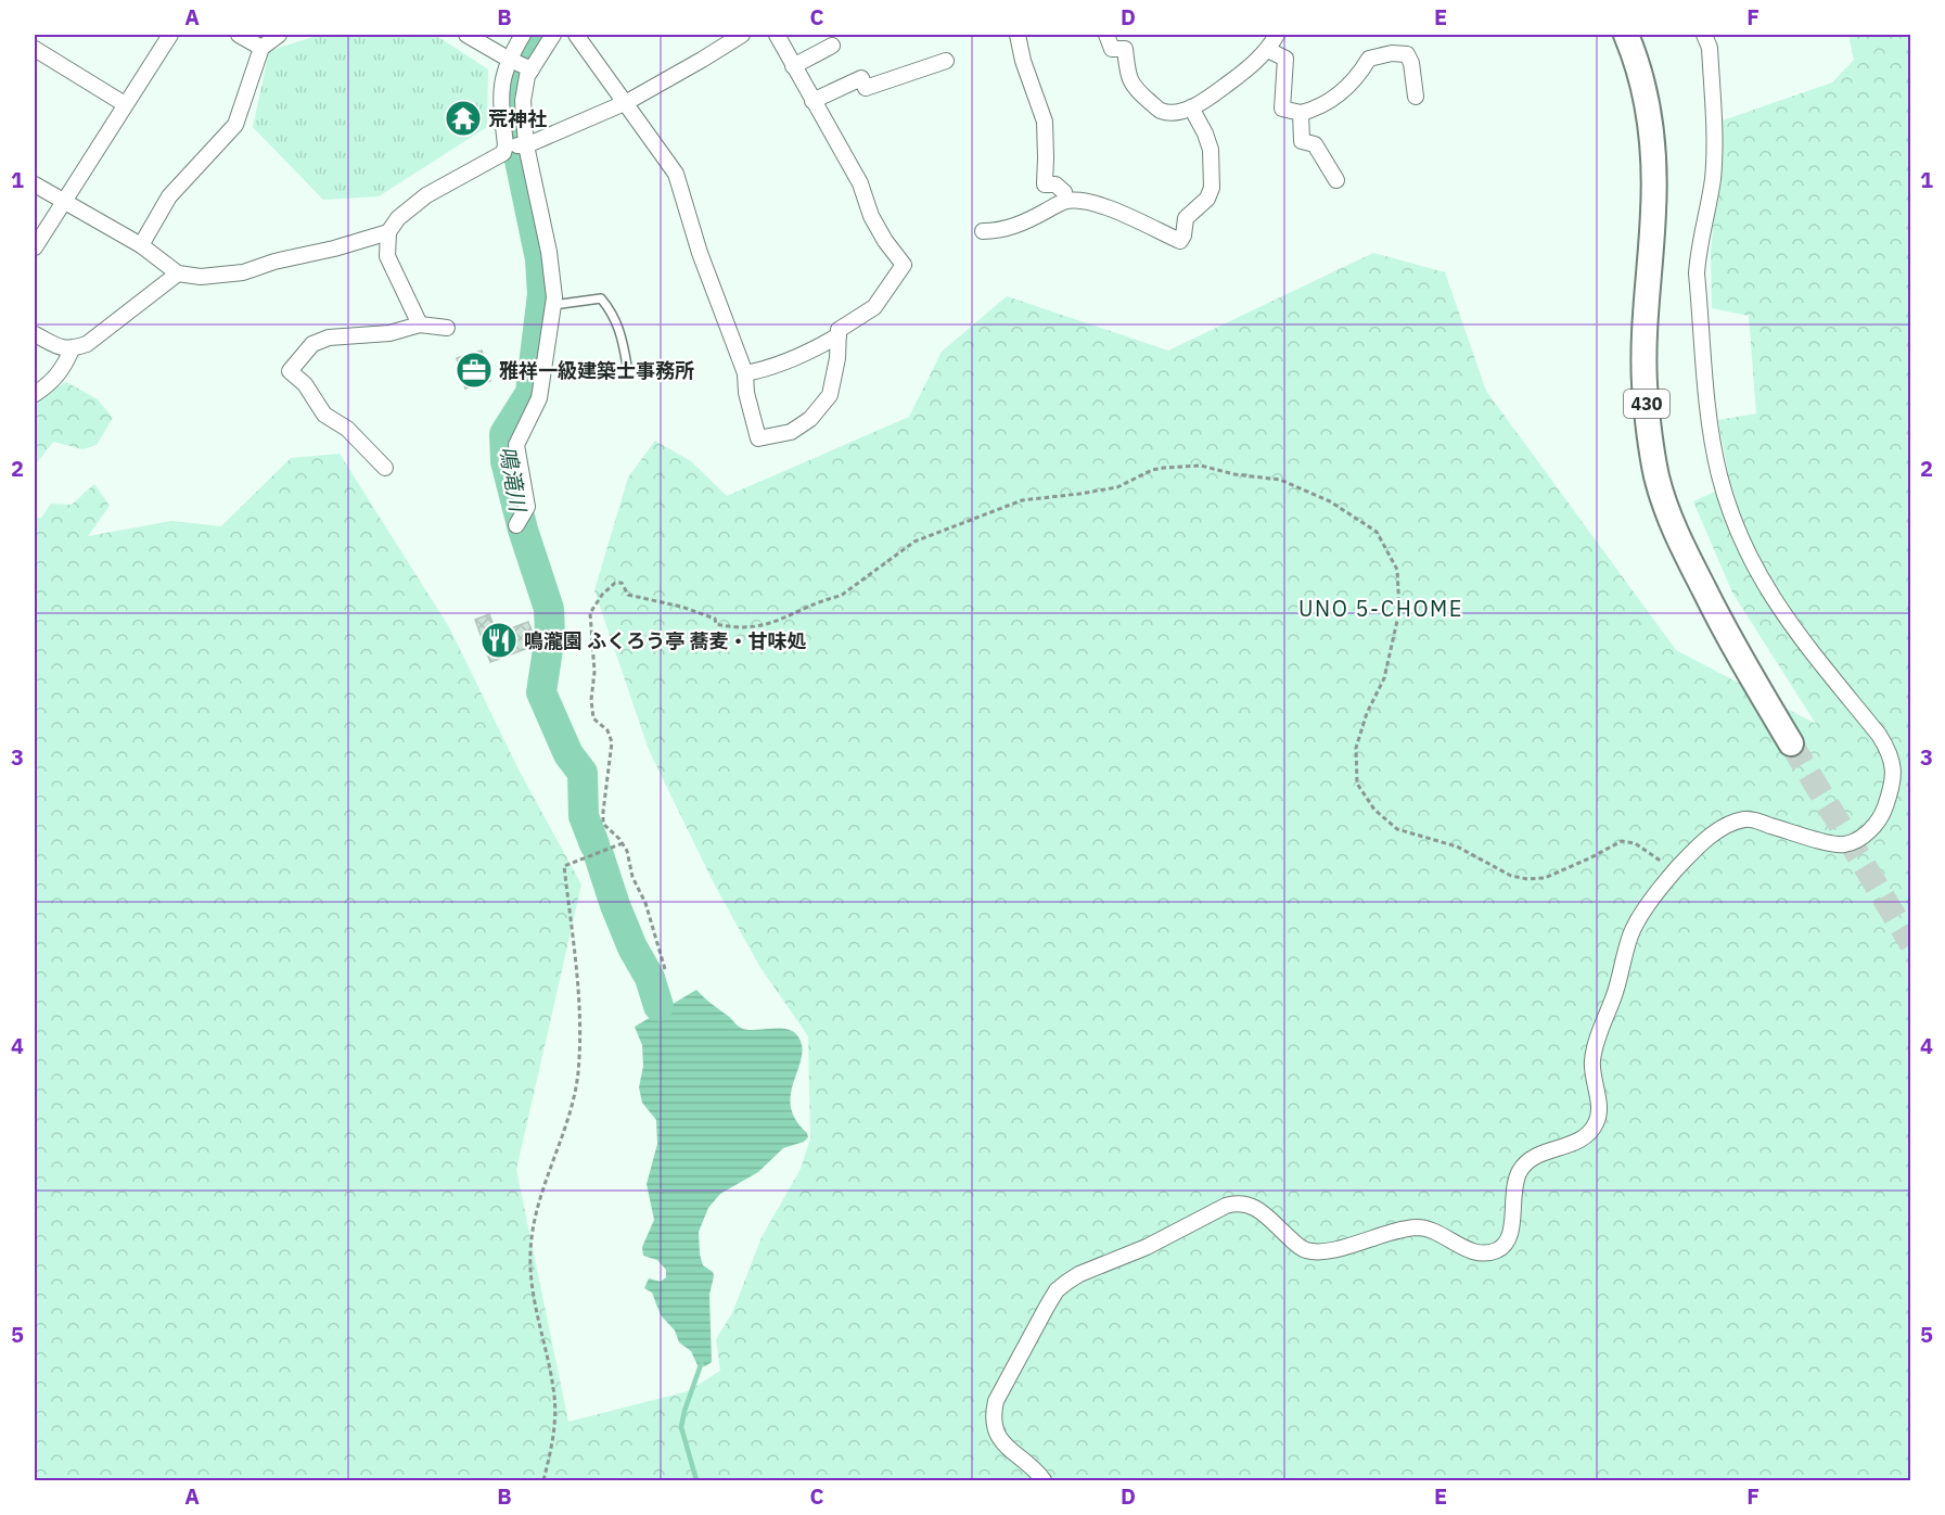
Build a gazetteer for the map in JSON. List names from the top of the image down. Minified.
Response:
{"streets":{"highway":["430"]},"districts":["UNO 5-CHOME"],"water":["鳴滝川"],"places":{"temple":["荒神社"],"office":["雅祥一級建築士事務所"],"restaurant":["鳴瀧園 ふくろう亭 蕎麦・甘味処"]},"grid":{"columns":["A","B","C","D","E","F"],"rows":["1","2","3","4","5"]}}
